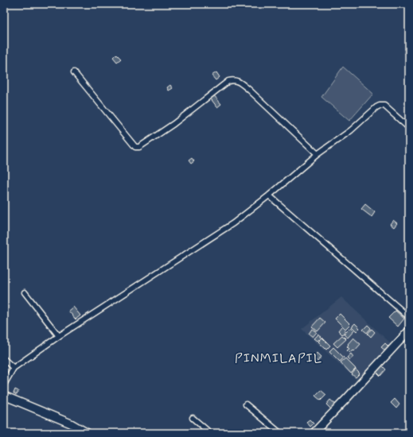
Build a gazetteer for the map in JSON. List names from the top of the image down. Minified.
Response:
{"districts":["PINMILAPIL"]}
